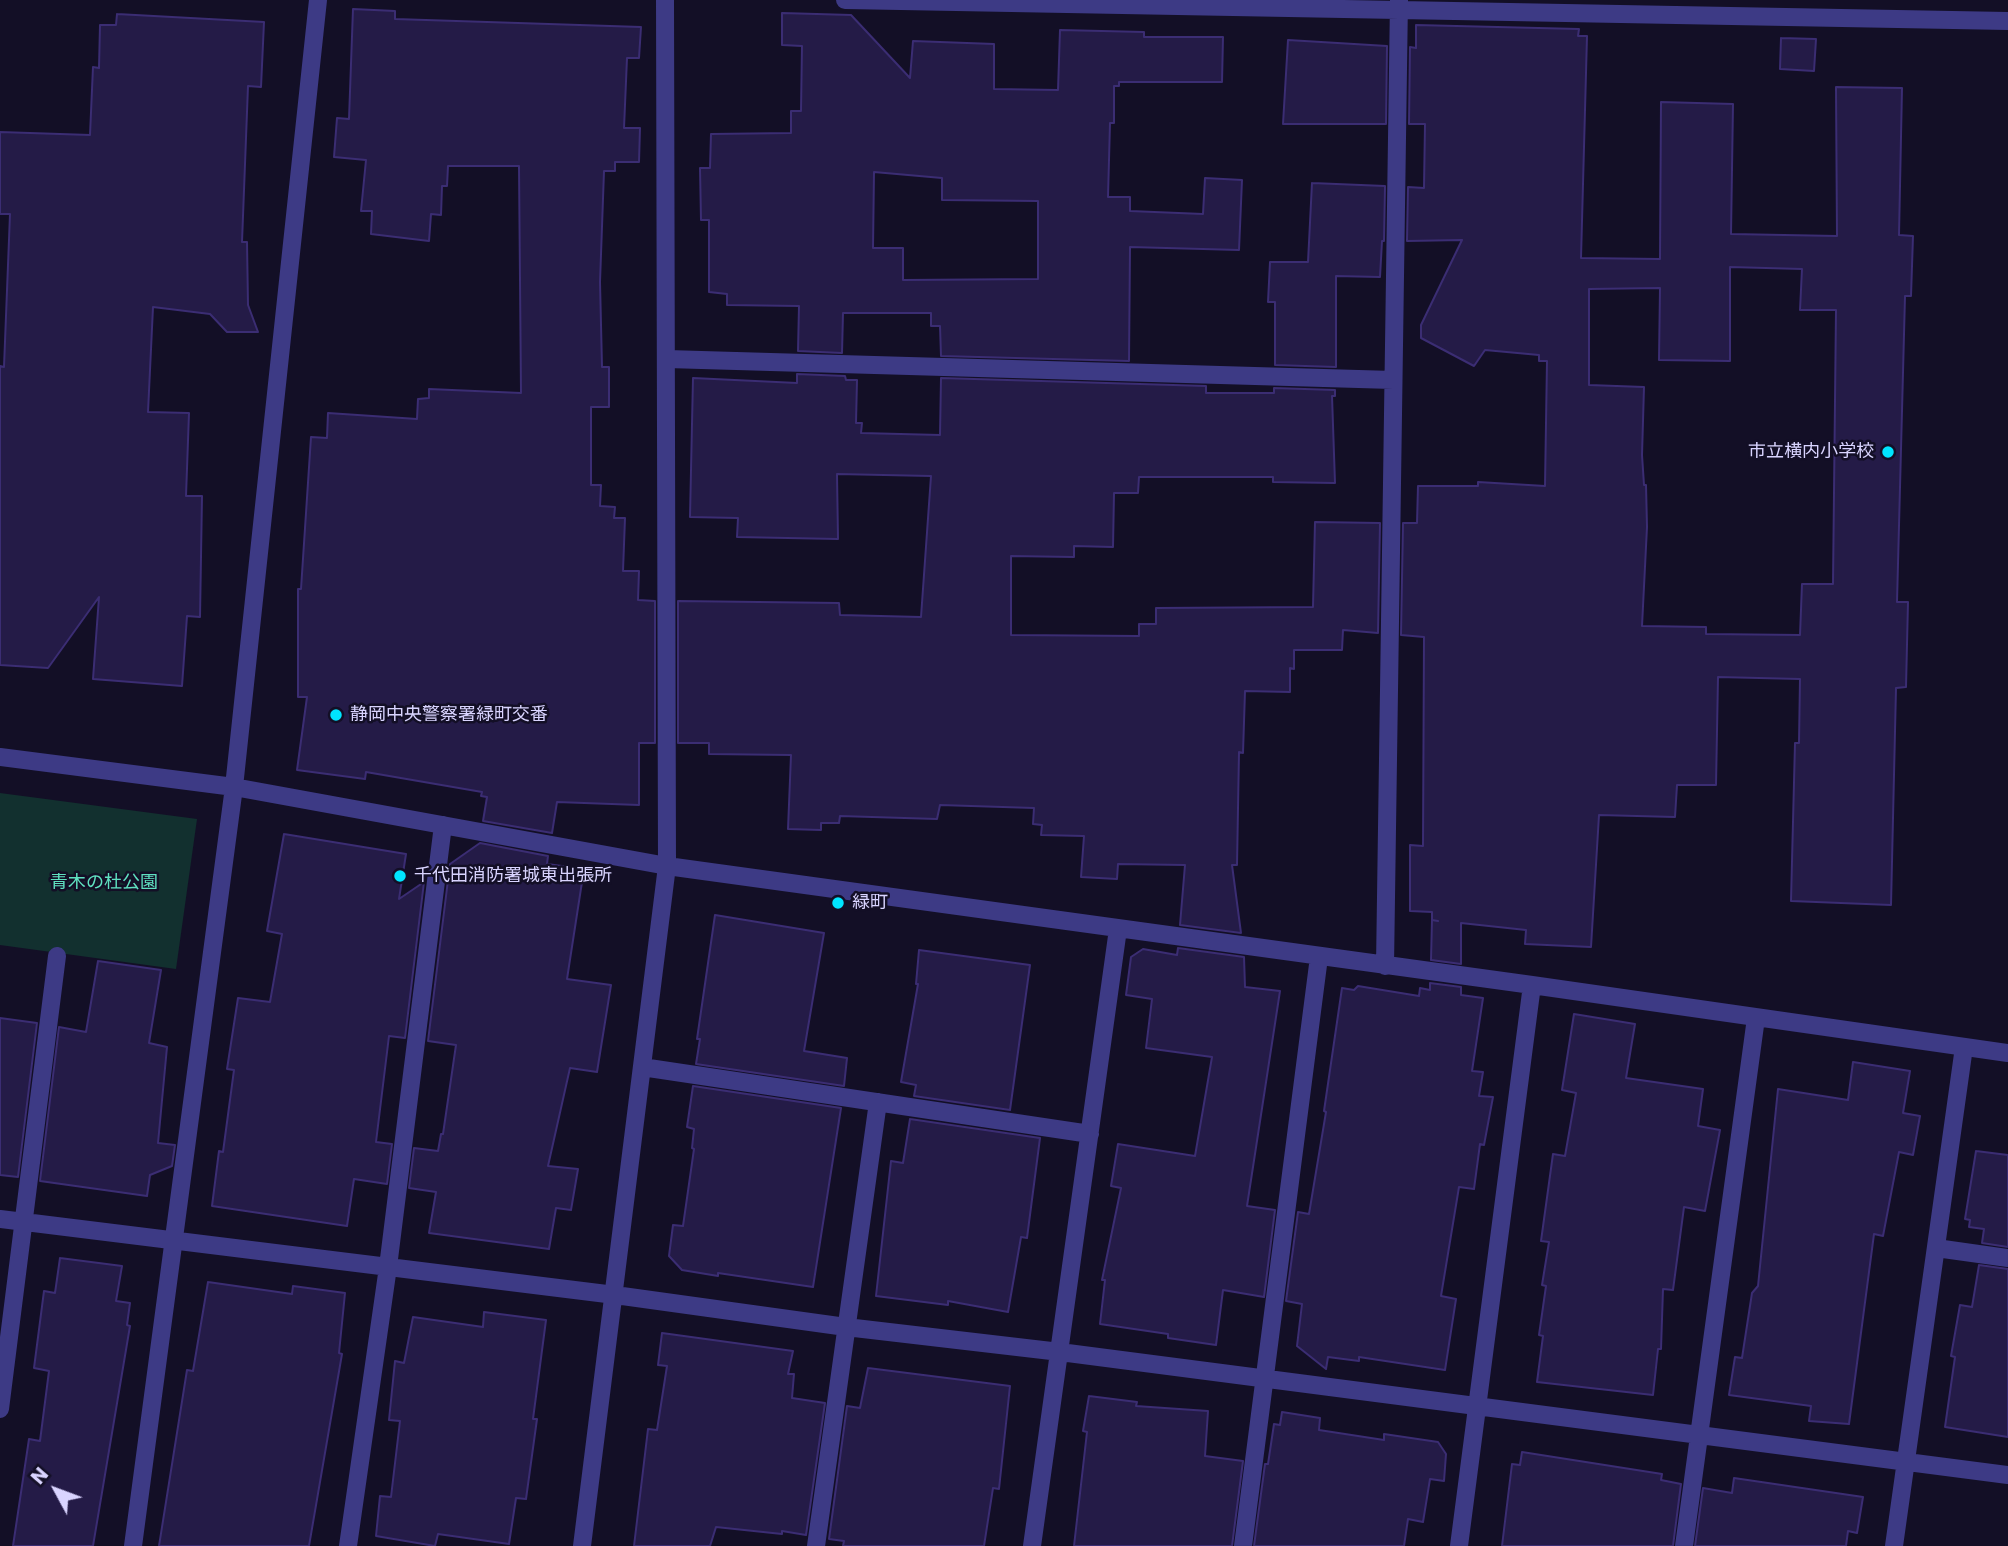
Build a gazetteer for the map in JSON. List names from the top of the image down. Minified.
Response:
{"parks":["青木の杜公園"],"places":["市立横内小学校","静岡中央警察署緑町交番","千代田消防署城東出張所","緑町"],"north":"top left"}
